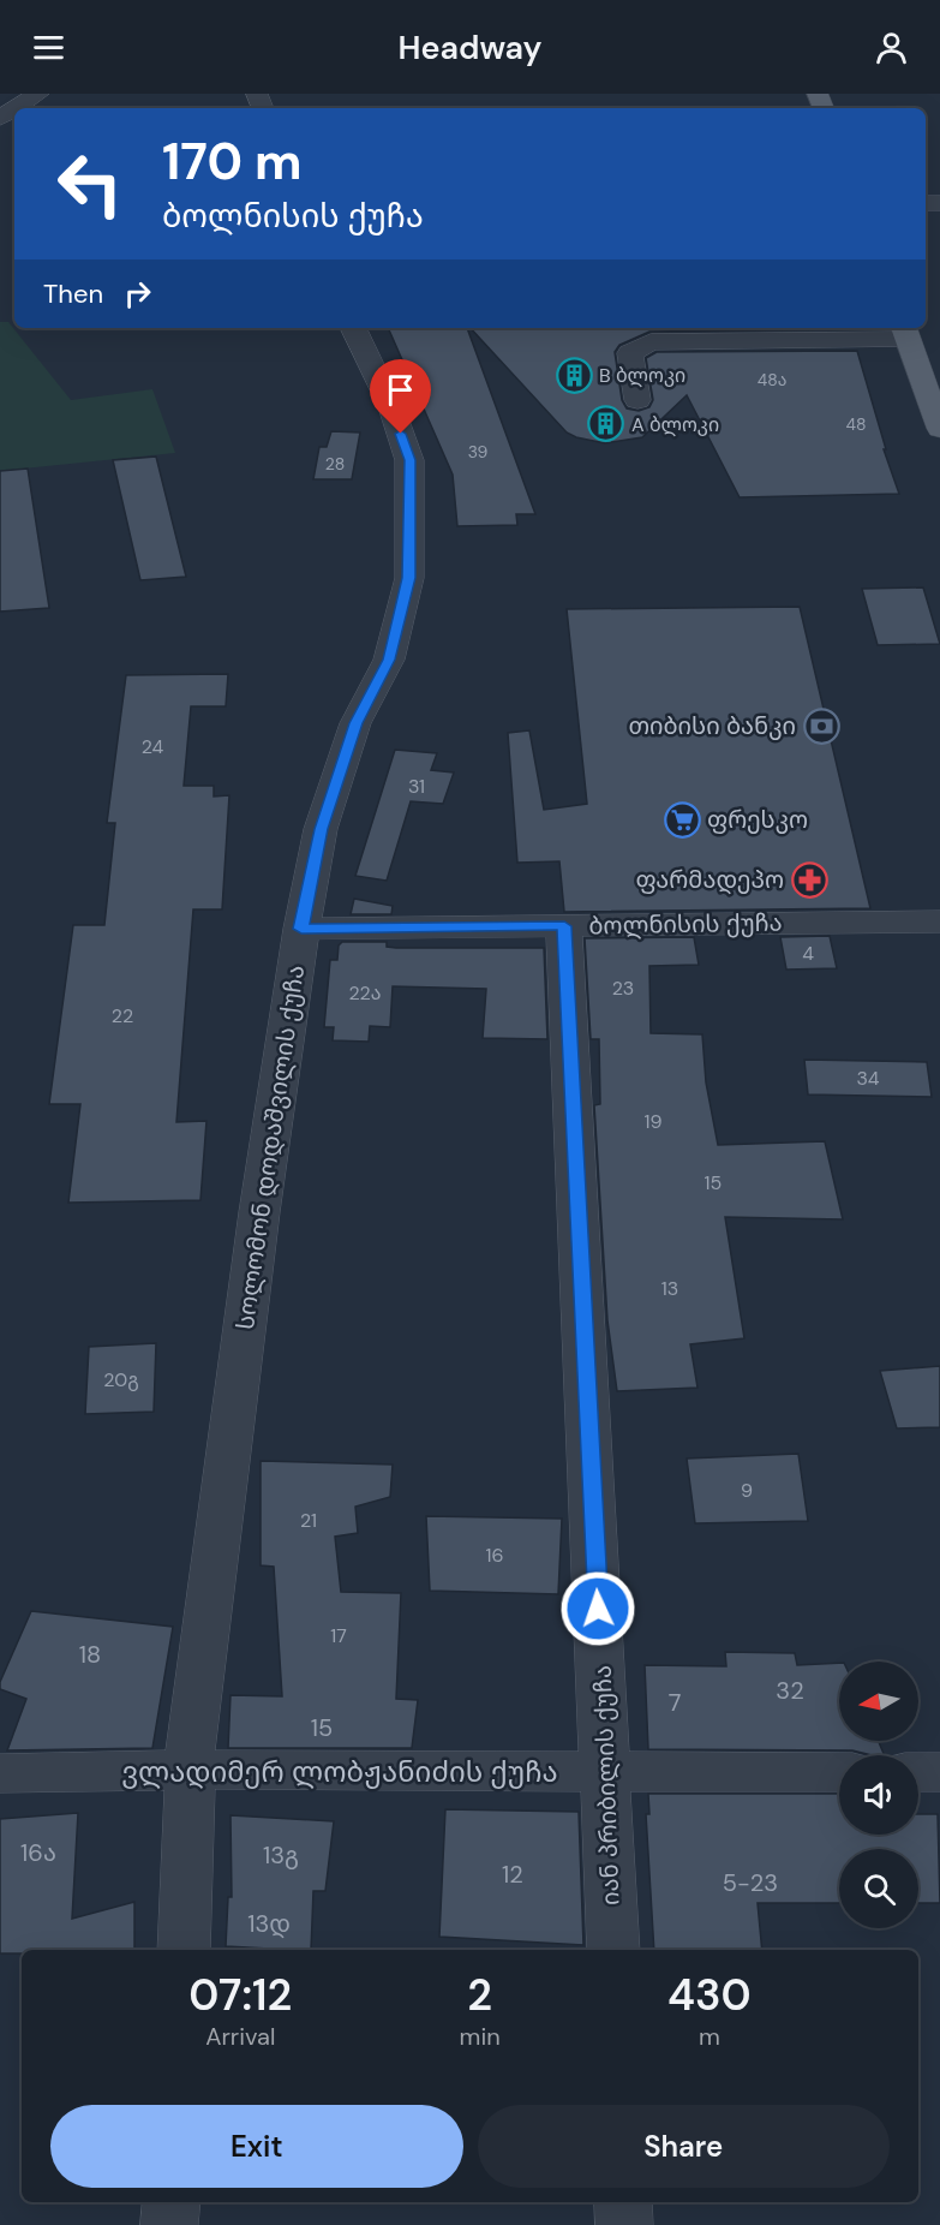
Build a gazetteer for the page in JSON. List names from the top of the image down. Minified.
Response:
{"streets":{"street":["ბოლნისის ქუჩა","სოლომონ დოდაშვილის ქუჩა","ვლადიმერ ლობჟანიძის ქუჩა","იან პრიბილის ქუჩა"]},"crossings":[["ბოლნისის ქუჩა","სოლომონ დოდაშვილის ქუჩა"],["ბოლნისის ქუჩა","იან პრიბილის ქუჩა"],["სოლომონ დოდაშვილის ქუჩა","ვლადიმერ ლობჟანიძის ქუჩა"],["ვლადიმერ ლობჟანიძის ქუჩა","იან პრიბილის ქუჩა"]],"places":{"building":["B ბლოკი","A ბლოკი"],"bank":["თიბისი ბანკი"],"supermarket":["ფრესკო"],"pharmacy":["ფარმადეპო"]},"house_numbers":["48ა","48","39","28","24","31","4","23","22ა","22","34","19","15","13","20გ","9","21","16","17","18","32","7","15","16ა","13გ","12","5-23","13დ"],"north":"left","page":{"header":"Headway","turn":["170 m","ბოლნისის ქუჩა"],"then":"Then","eta":["07:12","Arrival","2","min","430","m"],"buttons":["Exit","Share"]}}
